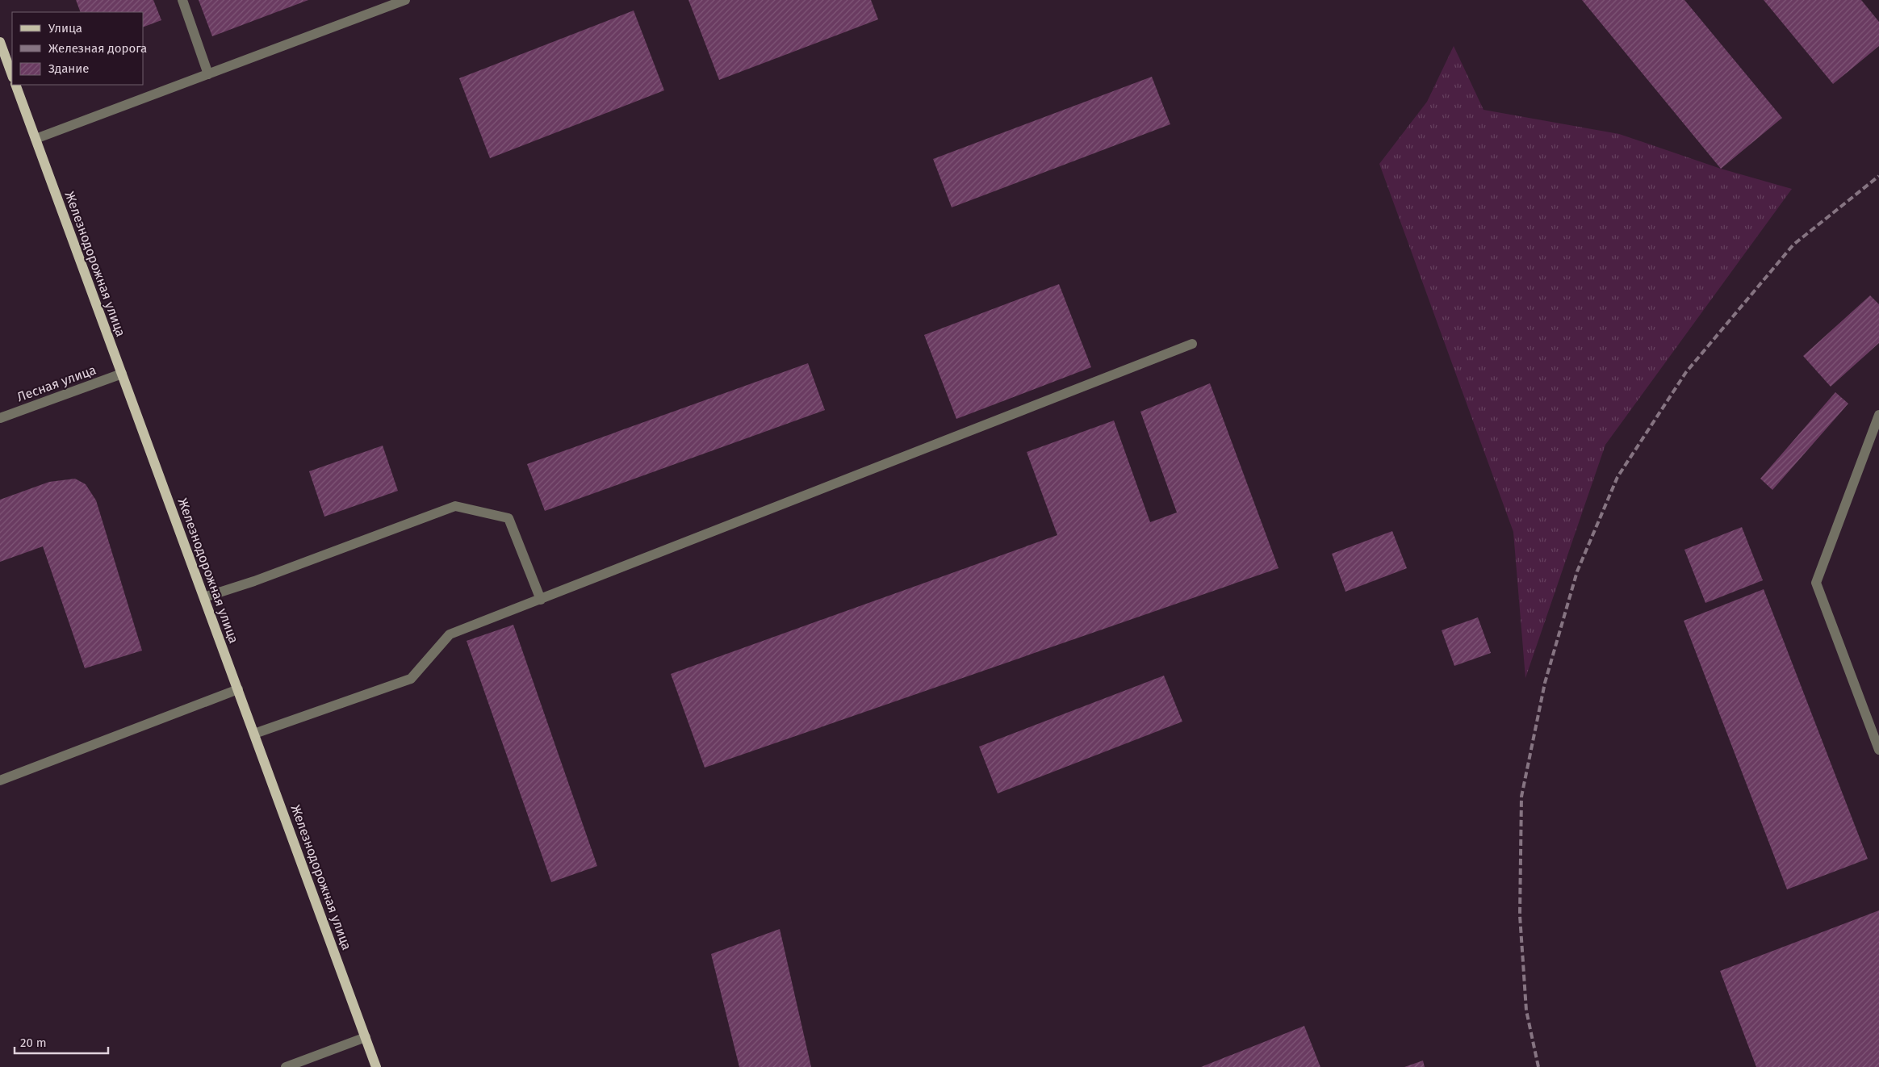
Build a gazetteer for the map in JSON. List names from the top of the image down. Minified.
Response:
{"streets":{"main road":["Железнодорожная улица"],"street":["Лесная улица"]},"crossings":[["Железнодорожная улица","Лесная улица"]],"legend":["Улица","Железная дорога","Здание"],"scale_bar":"20 m"}
